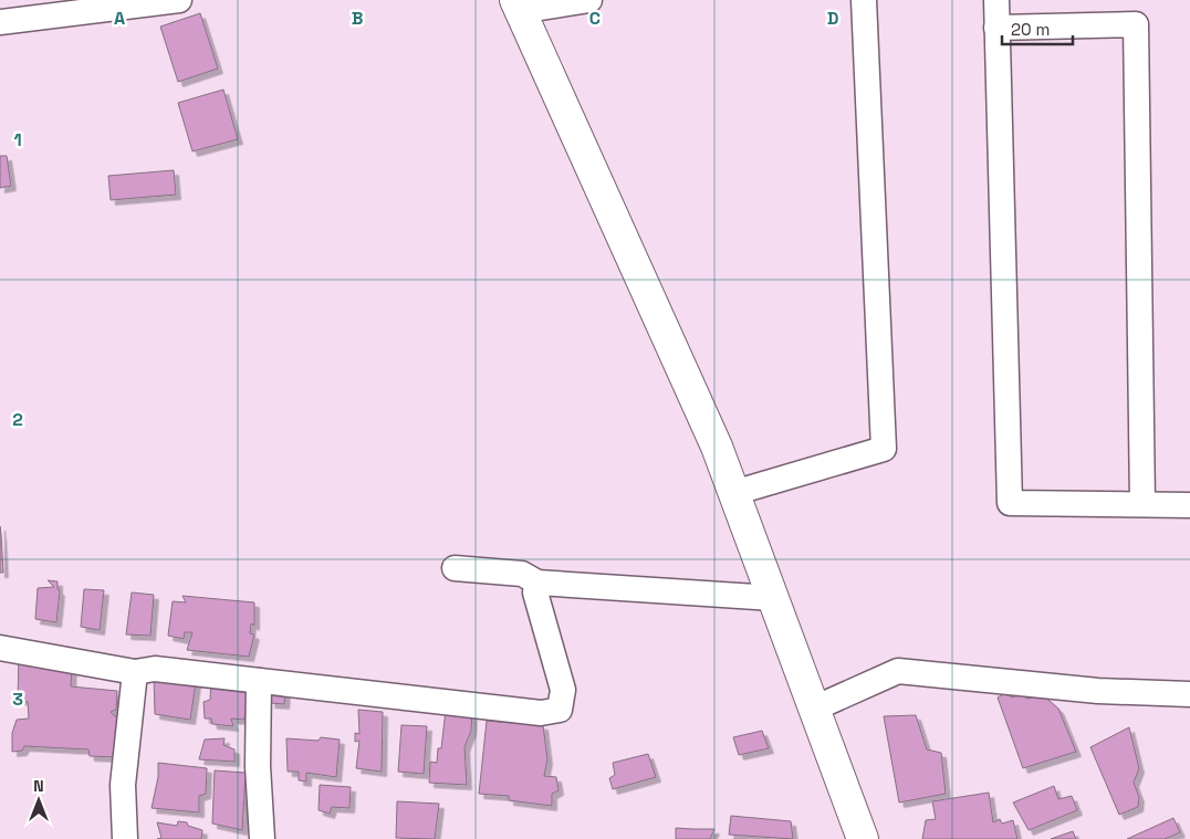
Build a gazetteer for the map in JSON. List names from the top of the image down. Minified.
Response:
{"scale_bar":"20 m","north":"top","grid":{"columns":["A","B","C","D"],"rows":["1","2","3"]}}
